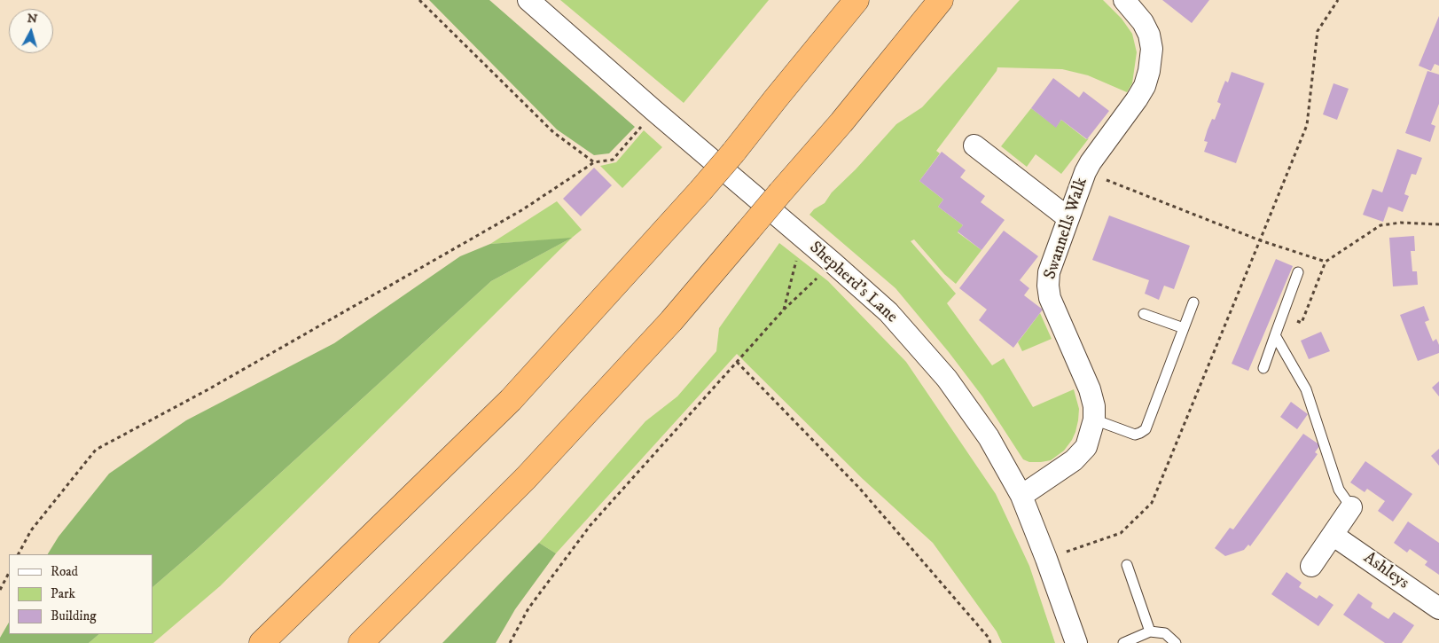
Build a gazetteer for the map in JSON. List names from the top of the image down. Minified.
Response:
{"streets":{"street":["Swannells Walk","Shepherd's Lane","Ashleys"]},"crossings":[["Swannells Walk","Shepherd's Lane"]],"legend":["Road","Park","Building"],"north":"top"}
